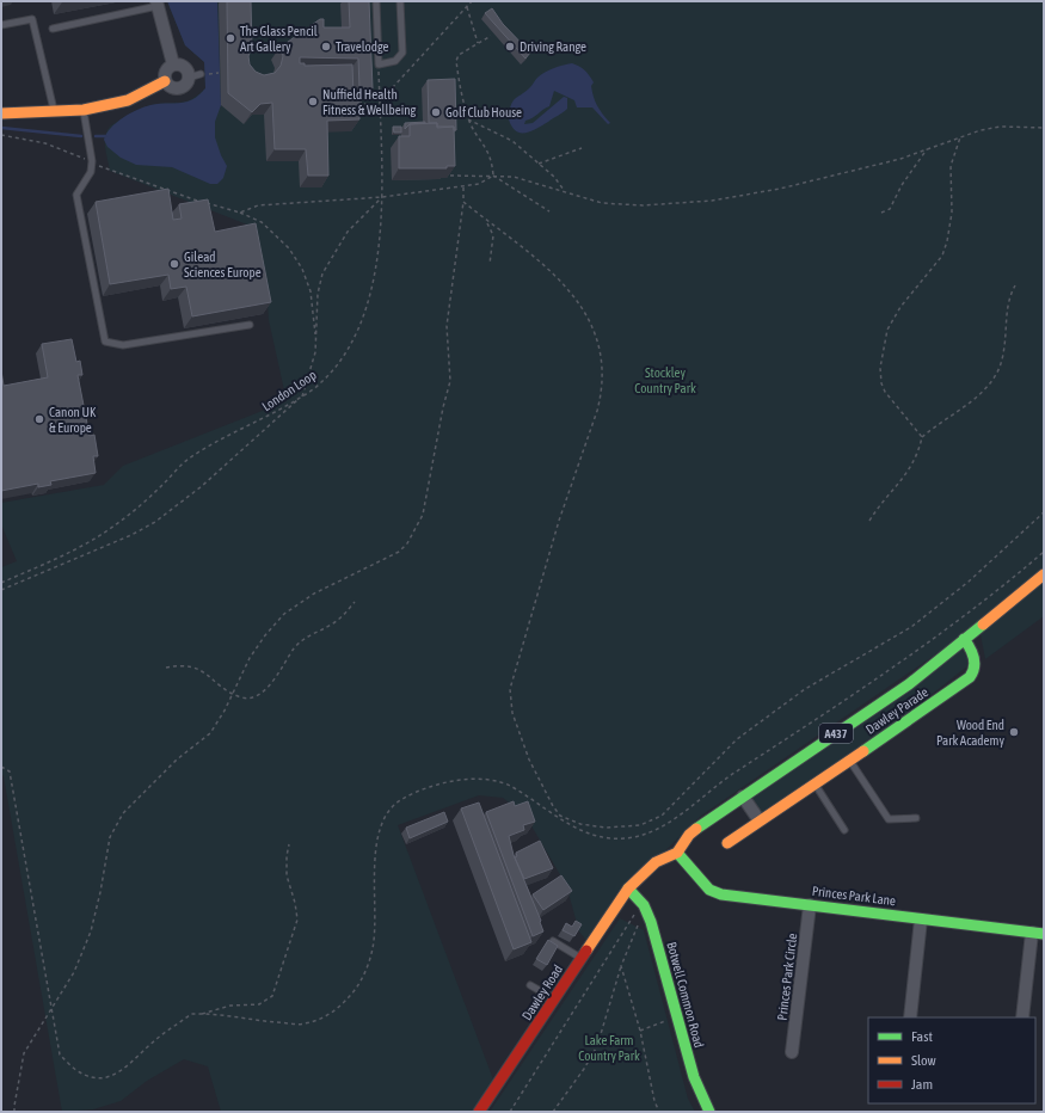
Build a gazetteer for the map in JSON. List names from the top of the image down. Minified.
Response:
{"streets":{"street":["Dawley Parade","A437","Princes Park Lane","Princes Park Circle","Dawley Road","Botwell Common Road"],"path":["London Loop"]},"crossings":[["Dawley Parade","A437"],["A437","Princes Park Lane"],["A437","Dawley Road"],["A437","Botwell Common Road"],["Princes Park Lane","Princes Park Circle"],["Dawley Road","Botwell Common Road"]],"parks":["Stockley Country Park","Lake Farm Country Park"],"places":["The Glass Pencil Art Gallery","Travelodge","Driving Range","Nuffield Health Fitness & Wellbeing","Golf Club House","Gilead Sciences Europe","Canon UK & Europe","Wood End Park Academy"],"legend":["Fast","Slow","Jam"]}
